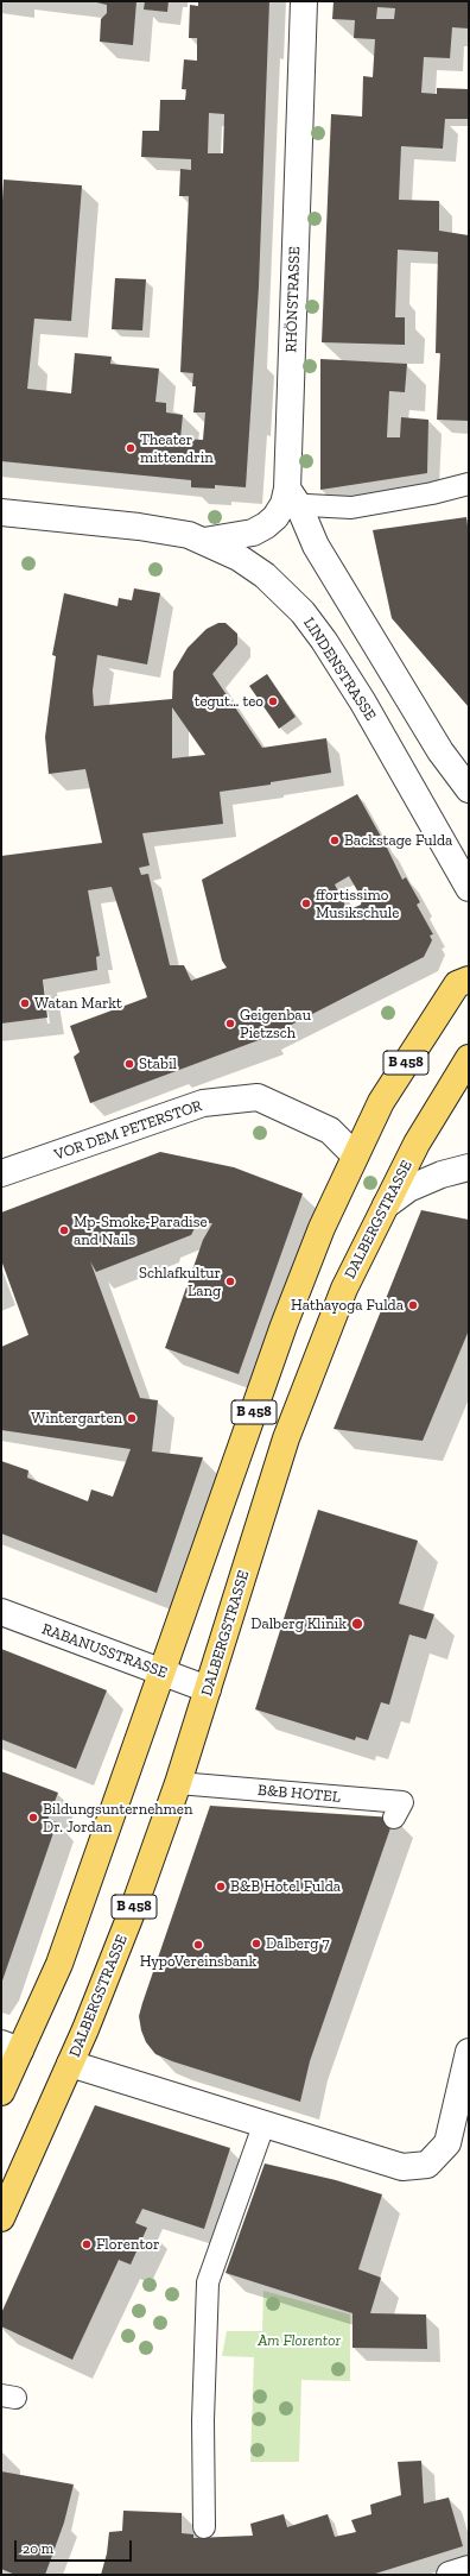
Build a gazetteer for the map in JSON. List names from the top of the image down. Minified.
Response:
{"streets":{"main road":["B 458","DALBERGSTRASSE"],"street":["RHÖNSTRASSE","LINDENSTRASSE","VOR DEM PETERSTOR","RABANUSSTRASSE"],"lane":["B&B HOTEL"]},"crossings":[["B 458","VOR DEM PETERSTOR"],["B 458","RABANUSSTRASSE"],["DALBERGSTRASSE","RABANUSSTRASSE"],["DALBERGSTRASSE","B&B HOTEL"]],"parks":["Am Florentor"],"places":["Theater mittendrin","tegut… teo","Backstage Fulda","ffortissimo Musikschule","Watan Markt","Geigenbau Pietzsch","Stabil","Mp-Smoke-Paradise and Nails","Schlafkultur Lang","Hathayoga Fulda","Wintergarten","Dalberg Klinik","Bildungsunternehmen Dr. Jordan","B&B Hotel Fulda","Dalberg 7","HypoVereinsbank","Florentor"],"scale_bar":"20 m"}
